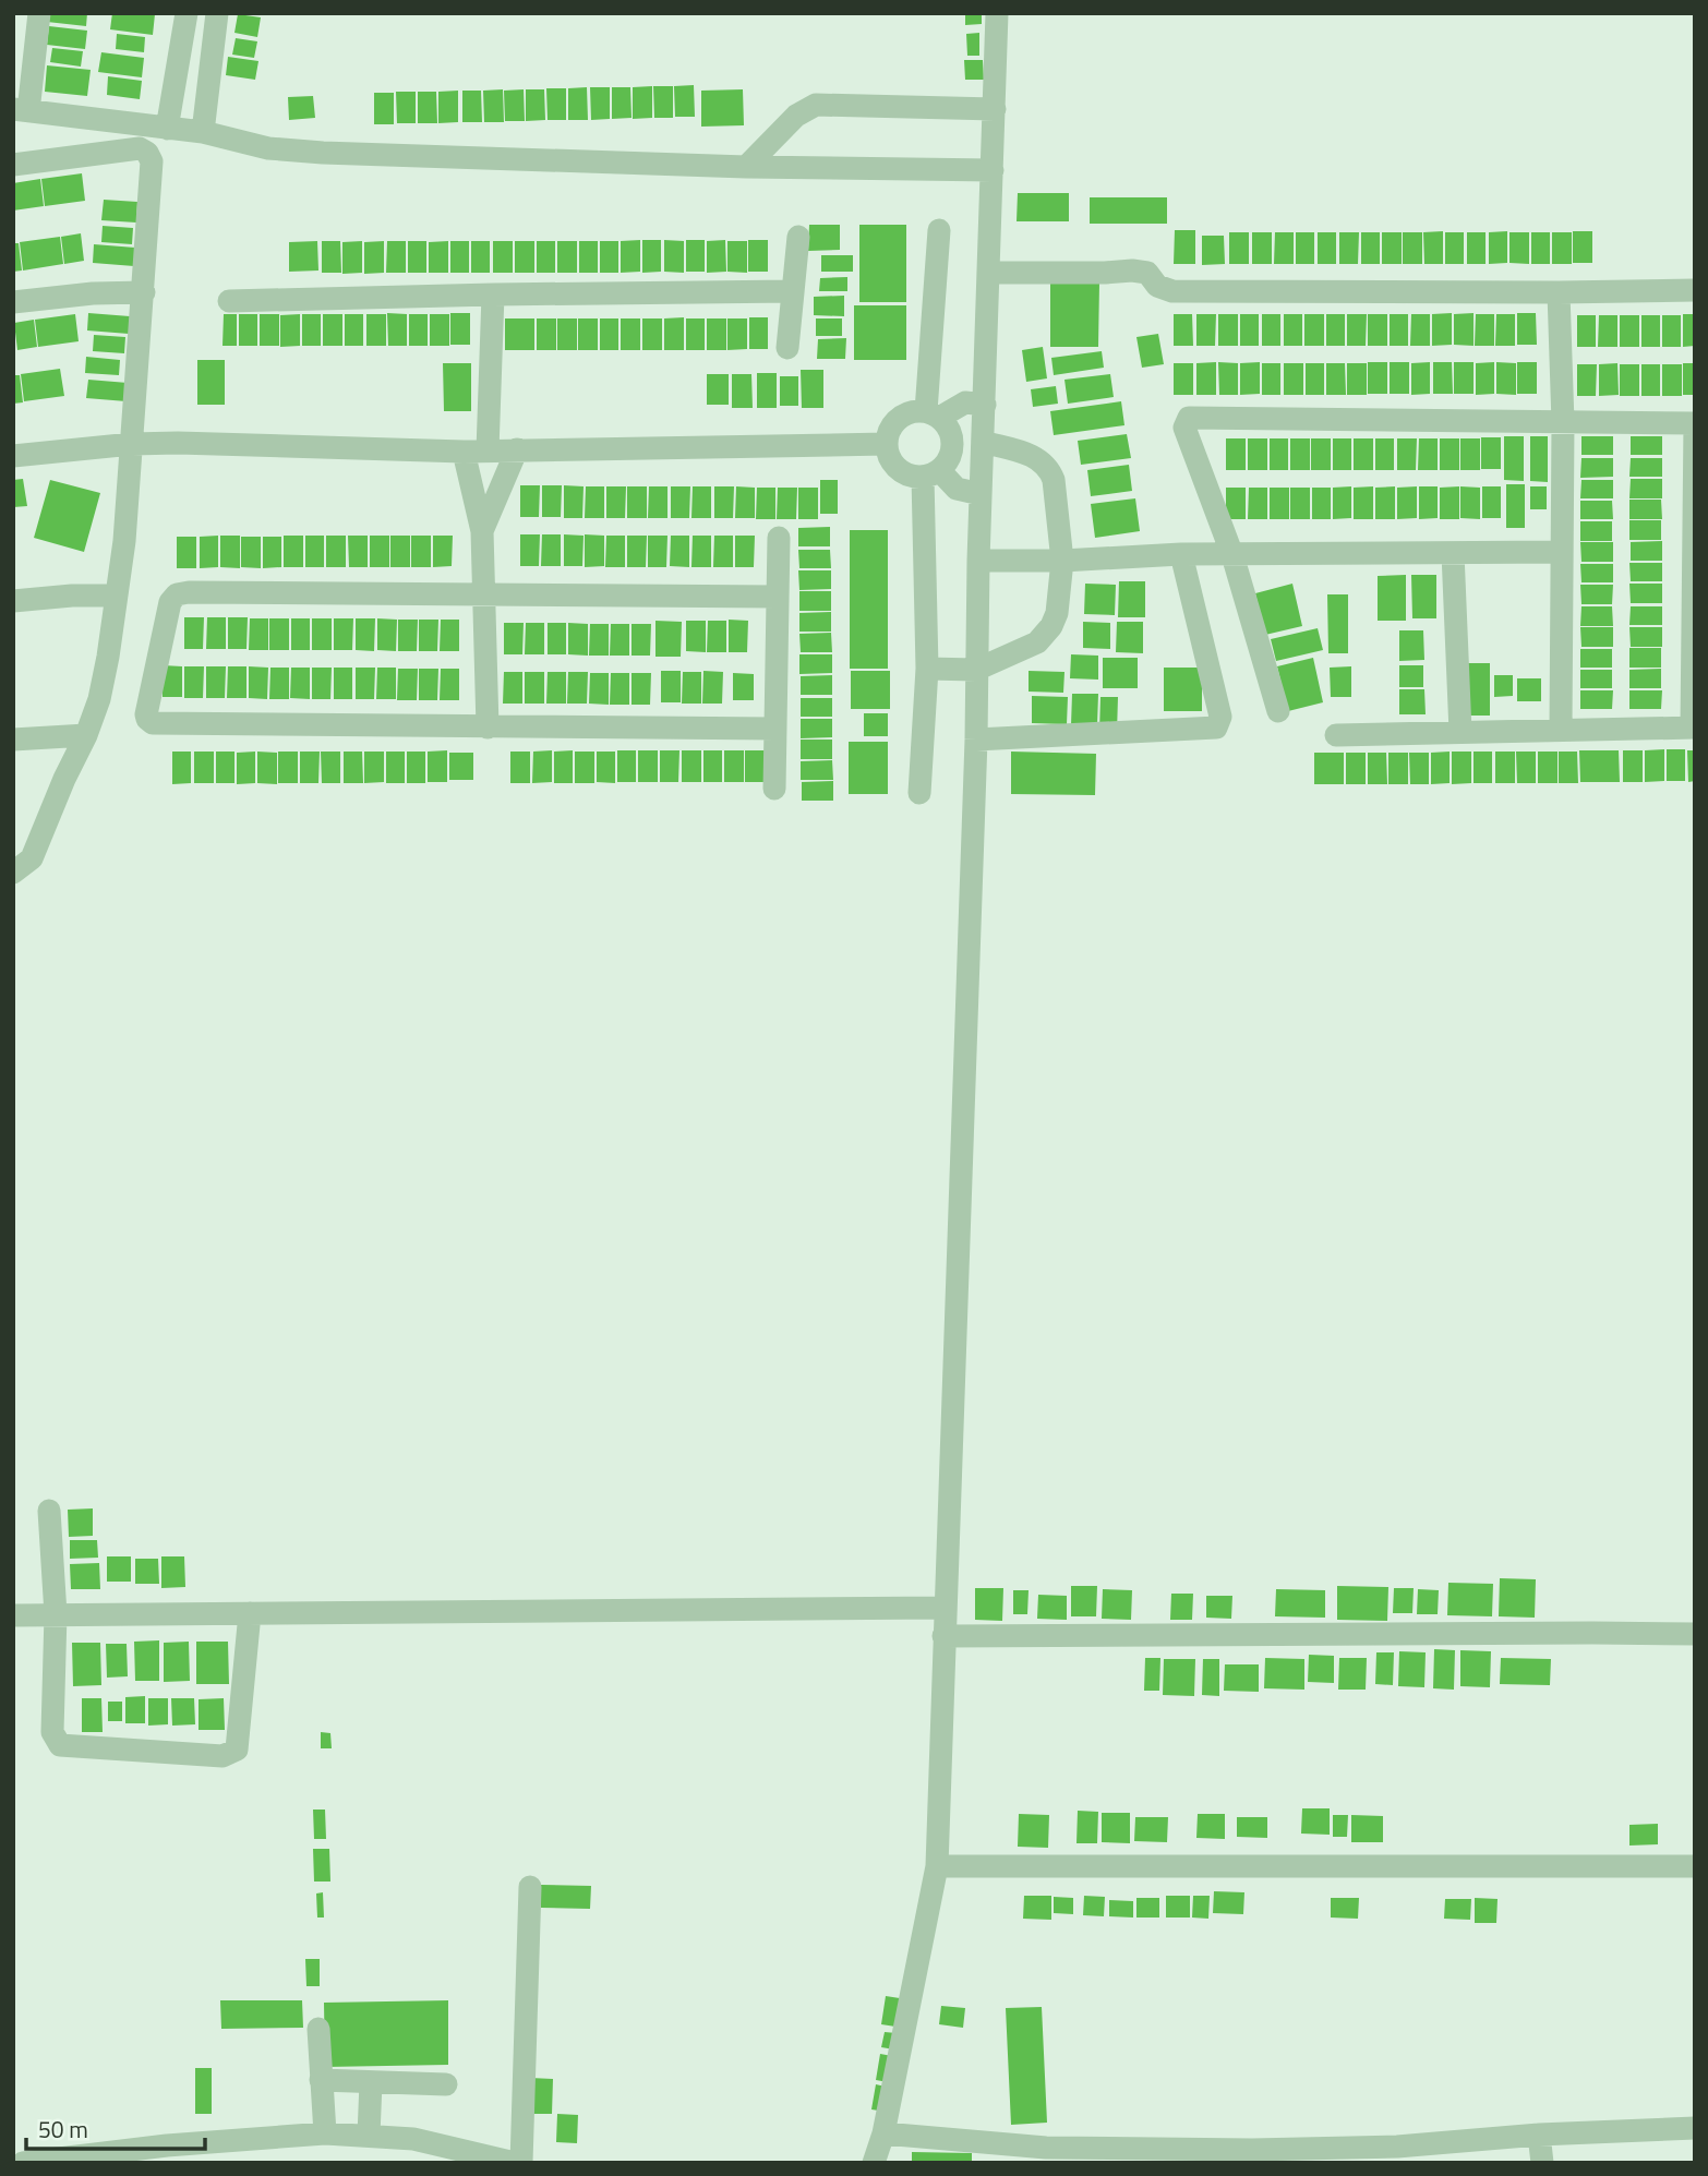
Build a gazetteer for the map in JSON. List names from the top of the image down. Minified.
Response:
{"scale_bar":"50 m"}
